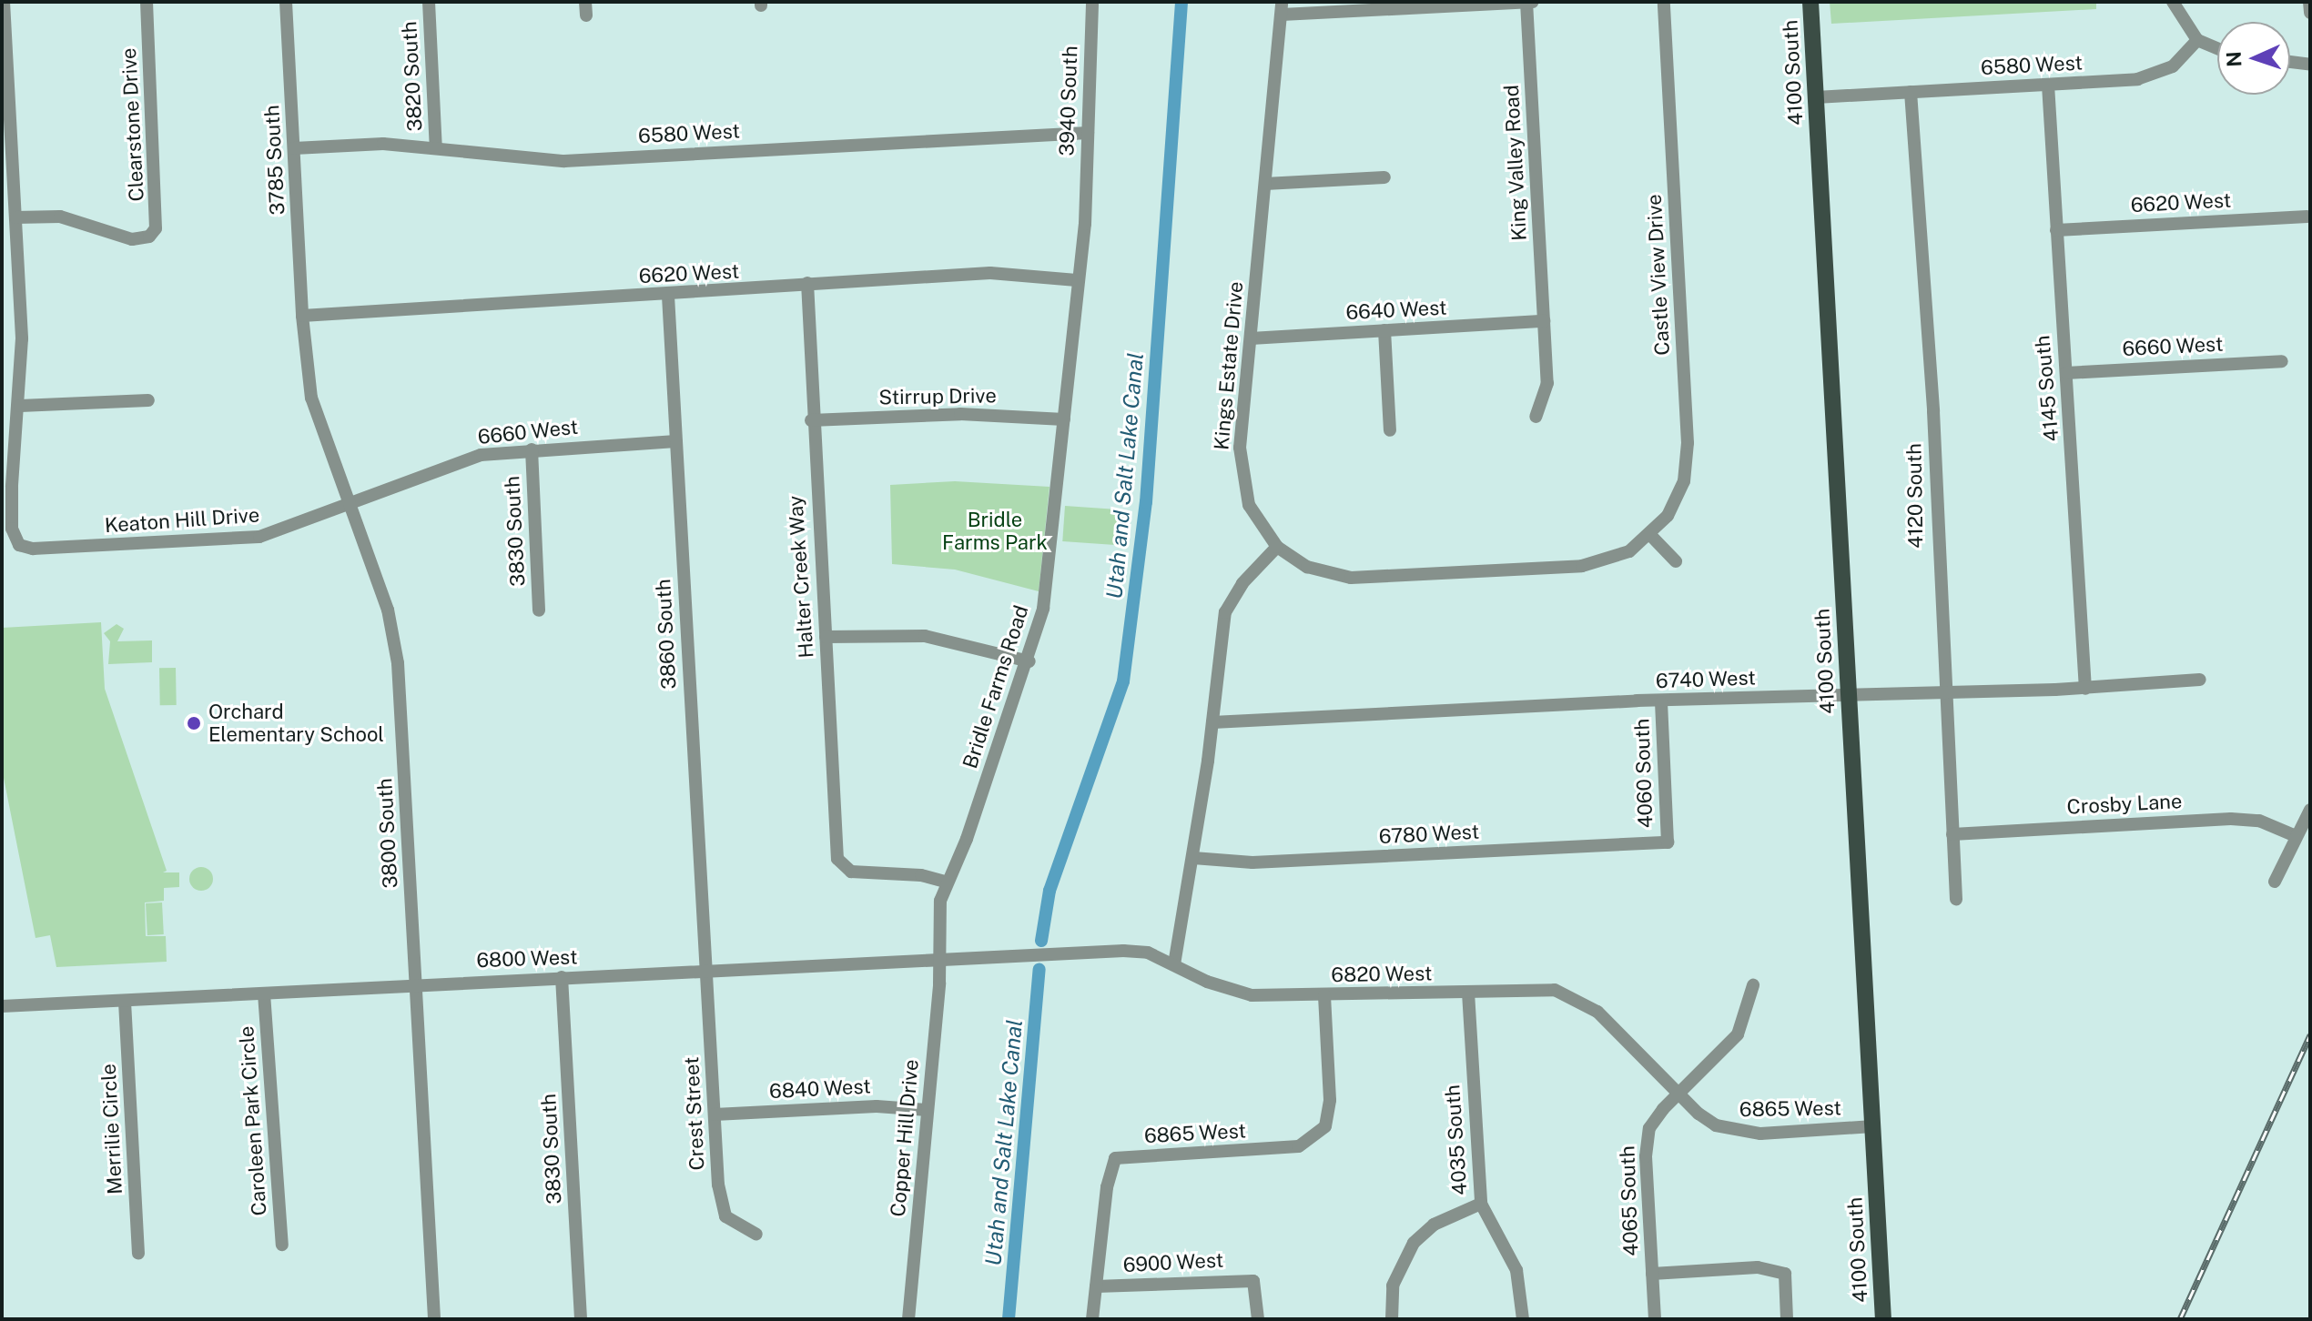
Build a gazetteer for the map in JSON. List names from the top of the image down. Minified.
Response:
{"streets":{"main road":["4100 South"],"street":["6580 West","3820 South","3940 South","Clearstone Drive","3785 South","King Valley Road","6620 West","Castle View Drive","6640 West","6660 West","Kings Estate Drive","4145 South","Stirrup Drive","4120 South","Keaton Hill Drive","3830 South","Halter Creek Way","3860 South","6740 West","Bridle Farms Road","4060 South","Crosby Lane","3800 South","6780 West","6800 West","6820 West","6840 West","6865 West","Crest Street","Caroleen Park Circle","Merrilie Circle","Copper Hill Drive","4035 South","4065 South","6900 West"]},"crossings":[["6580 West","4100 South"],["6580 West","3820 South"],["6580 West","3940 South"],["6580 West","3785 South"],["6580 West","4145 South"],["6580 West","4120 South"],["4100 South","6740 West"],["4100 South","6865 West"],["3940 South","Bridle Farms Road"],["3785 South","6620 West"],["3785 South","3800 South"],["King Valley Road","6640 West"],["6620 West","4145 South"],["6620 West","Halter Creek Way"],["6620 West","3860 South"],["6620 West","Bridle Farms Road"],["6620 West","3800 South"],["Castle View Drive","Kings Estate Drive"],["6640 West","Kings Estate Drive"],["6660 West","4145 South"],["6660 West","Keaton Hill Drive"],["6660 West","3830 South"],["6660 West","3860 South"],["6660 West","3800 South"],["4145 South","6740 West"],["Stirrup Drive","Halter Creek Way"],["Stirrup Drive","Bridle Farms Road"],["4120 South","6740 West"],["4120 South","Crosby Lane"],["Keaton Hill Drive","3800 South"],["3830 South","6800 West"],["Halter Creek Way","Bridle Farms Road"],["3860 South","6800 West"],["3860 South","Crest Street"],["6740 West","4060 South"],["Bridle Farms Road","6800 West"],["Bridle Farms Road","Copper Hill Drive"],["4060 South","6780 West"],["3800 South","6800 West"],["6800 West","6820 West"],["6800 West","Crest Street"],["6800 West","Caroleen Park Circle"],["6800 West","Merrilie Circle"],["6800 West","Copper Hill Drive"],["6820 West","6865 West"],["6820 West","4035 South"],["6820 West","4065 South"],["6840 West","Crest Street"],["6840 West","Copper Hill Drive"],["6865 West","4065 South"],["6865 West","6900 West"]],"water":["Utah and Salt Lake Canal"],"parks":["Bridle Farms Park"],"places":["Orchard Elementary School"],"north":"left"}
